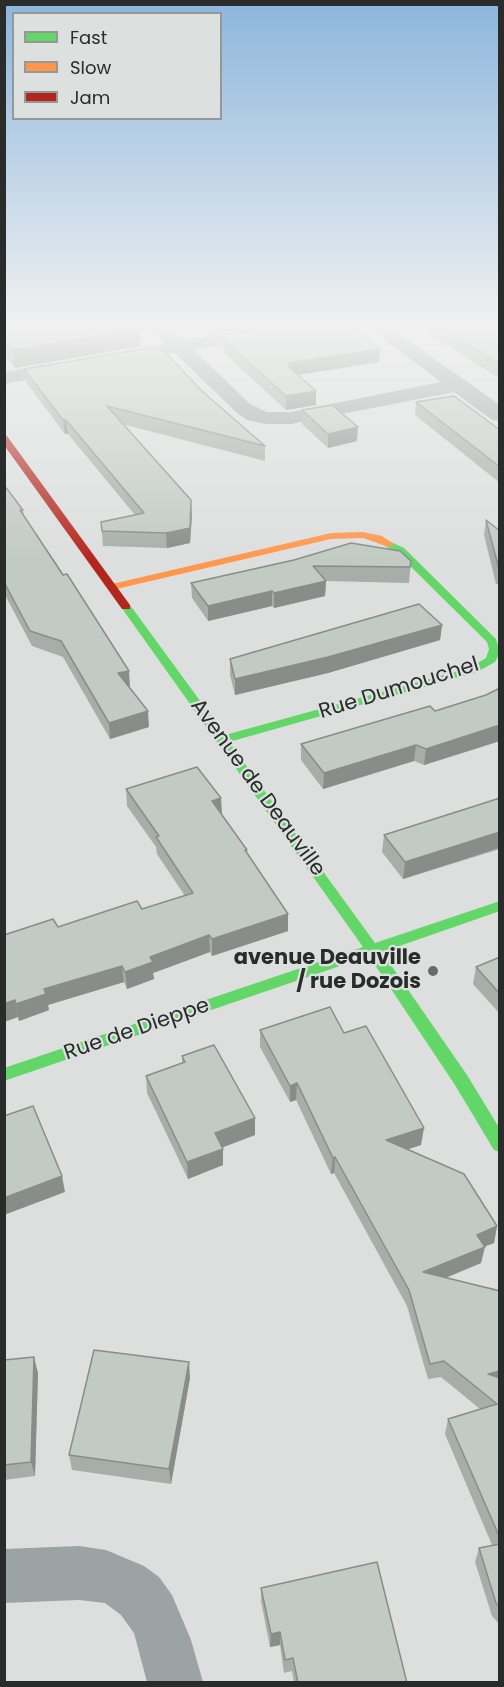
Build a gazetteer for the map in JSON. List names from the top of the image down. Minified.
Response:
{"streets":{"street":["Rue Dumouchel","Avenue de Deauville","Rue de Dieppe"]},"crossings":[["Rue Dumouchel","Avenue de Deauville"],["Avenue de Deauville","Rue de Dieppe"]],"places":["avenue Deauville / rue Dozois"],"legend":["Fast","Slow","Jam"]}
